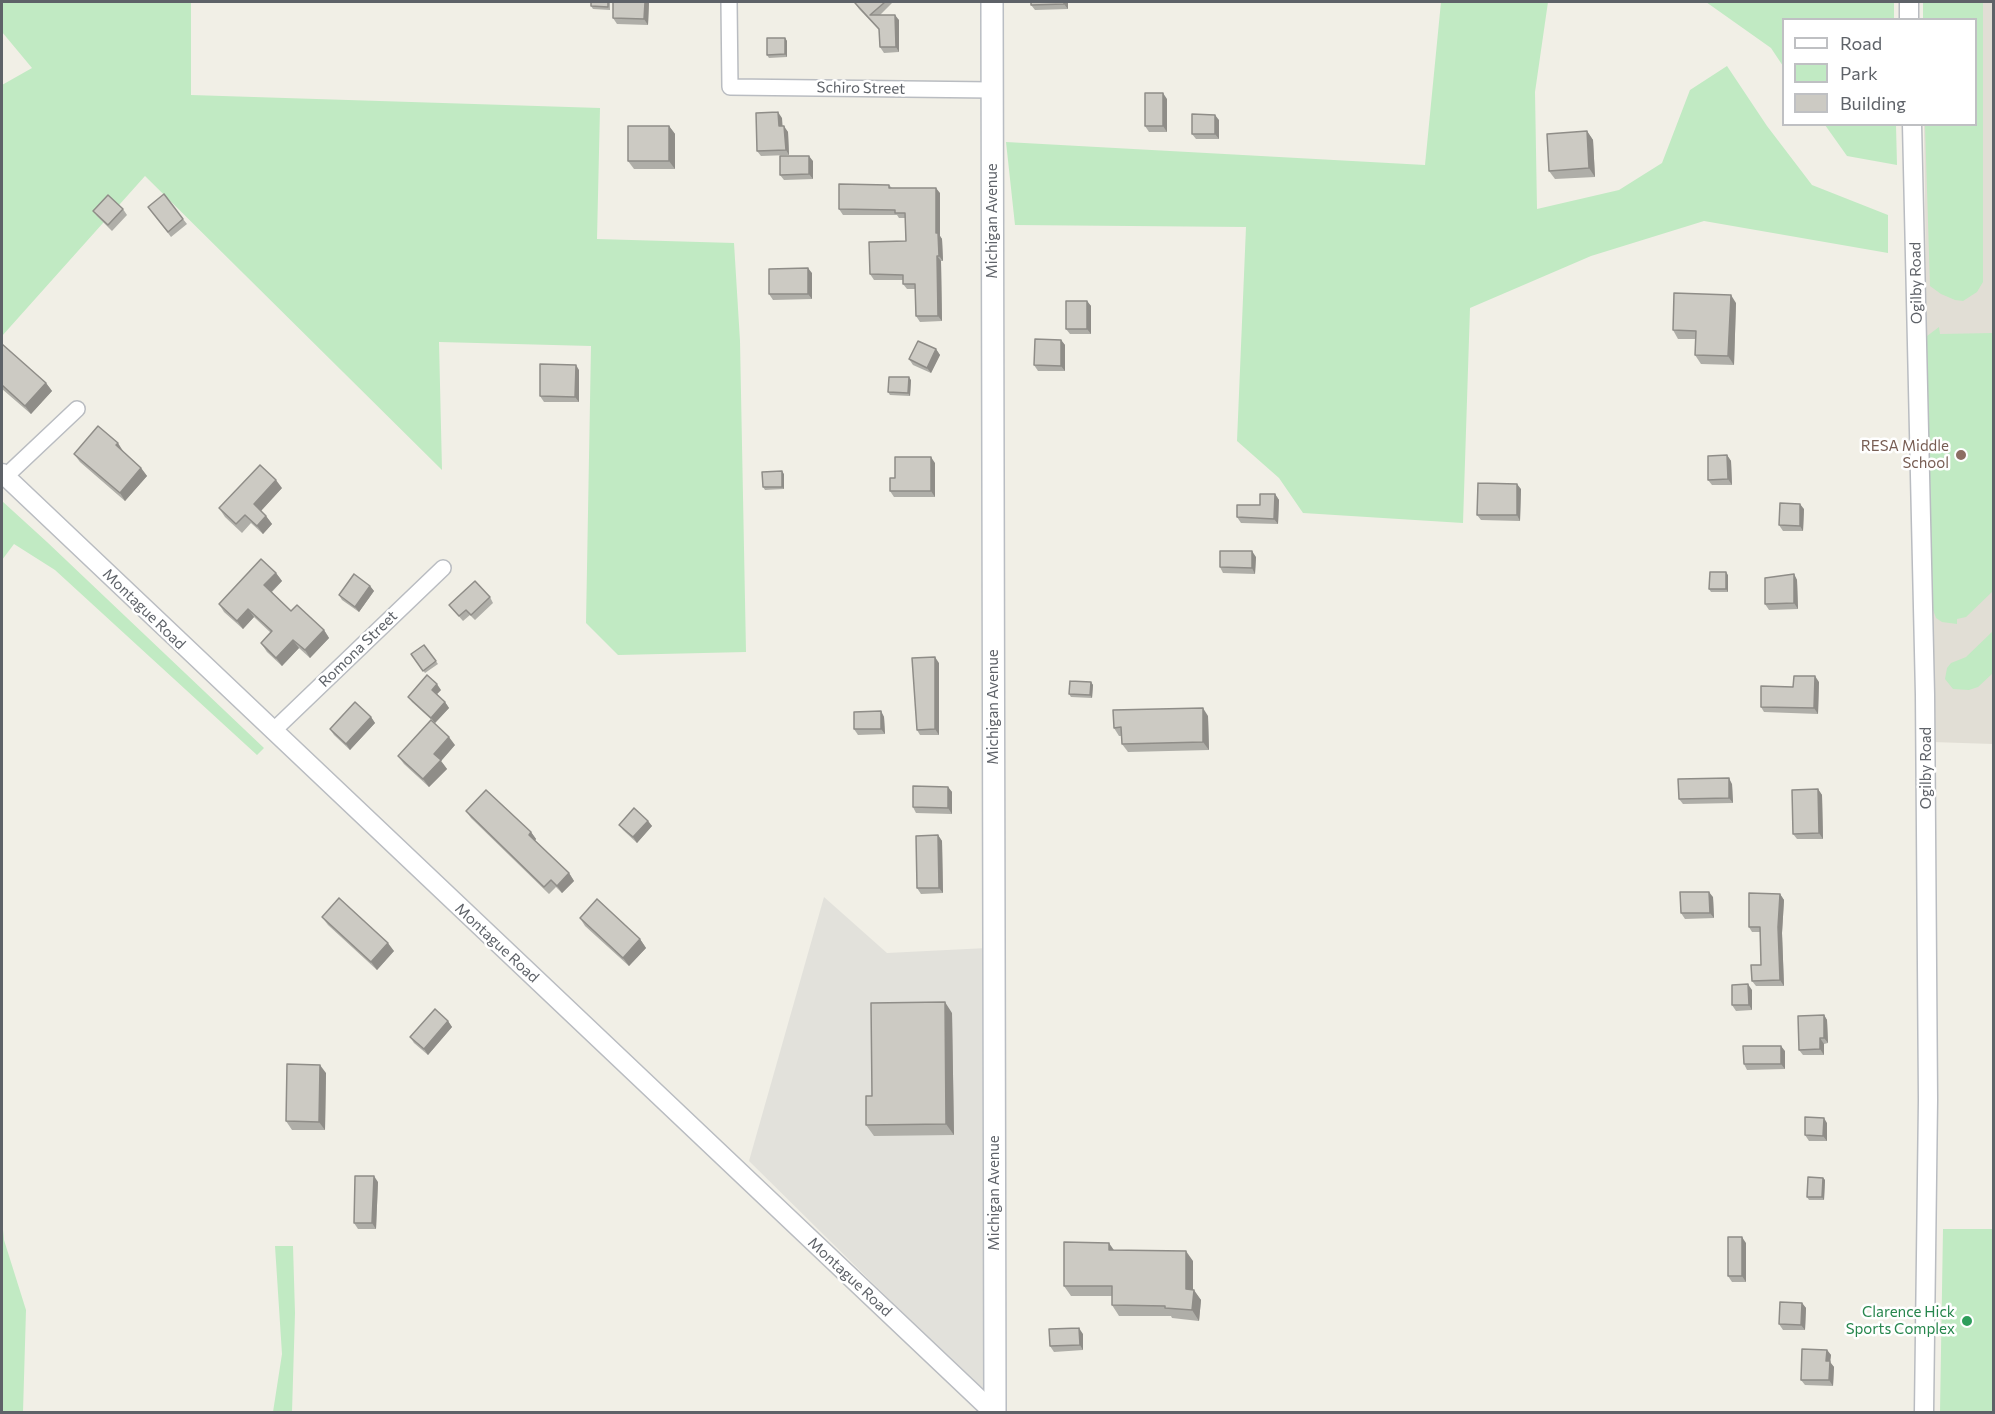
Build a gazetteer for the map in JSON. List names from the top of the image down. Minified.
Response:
{"streets":{"main road":["Michigan Avenue"],"street":["Schiro Street","Ogilby Road","Montague Road","Romona Street"]},"crossings":[["Schiro Street","Michigan Avenue"],["Michigan Avenue","Montague Road"],["Montague Road","Romona Street"]],"places":["RESA Middle School","Clarence Hick Sports Complex"],"legend":["Road","Park","Building"]}
